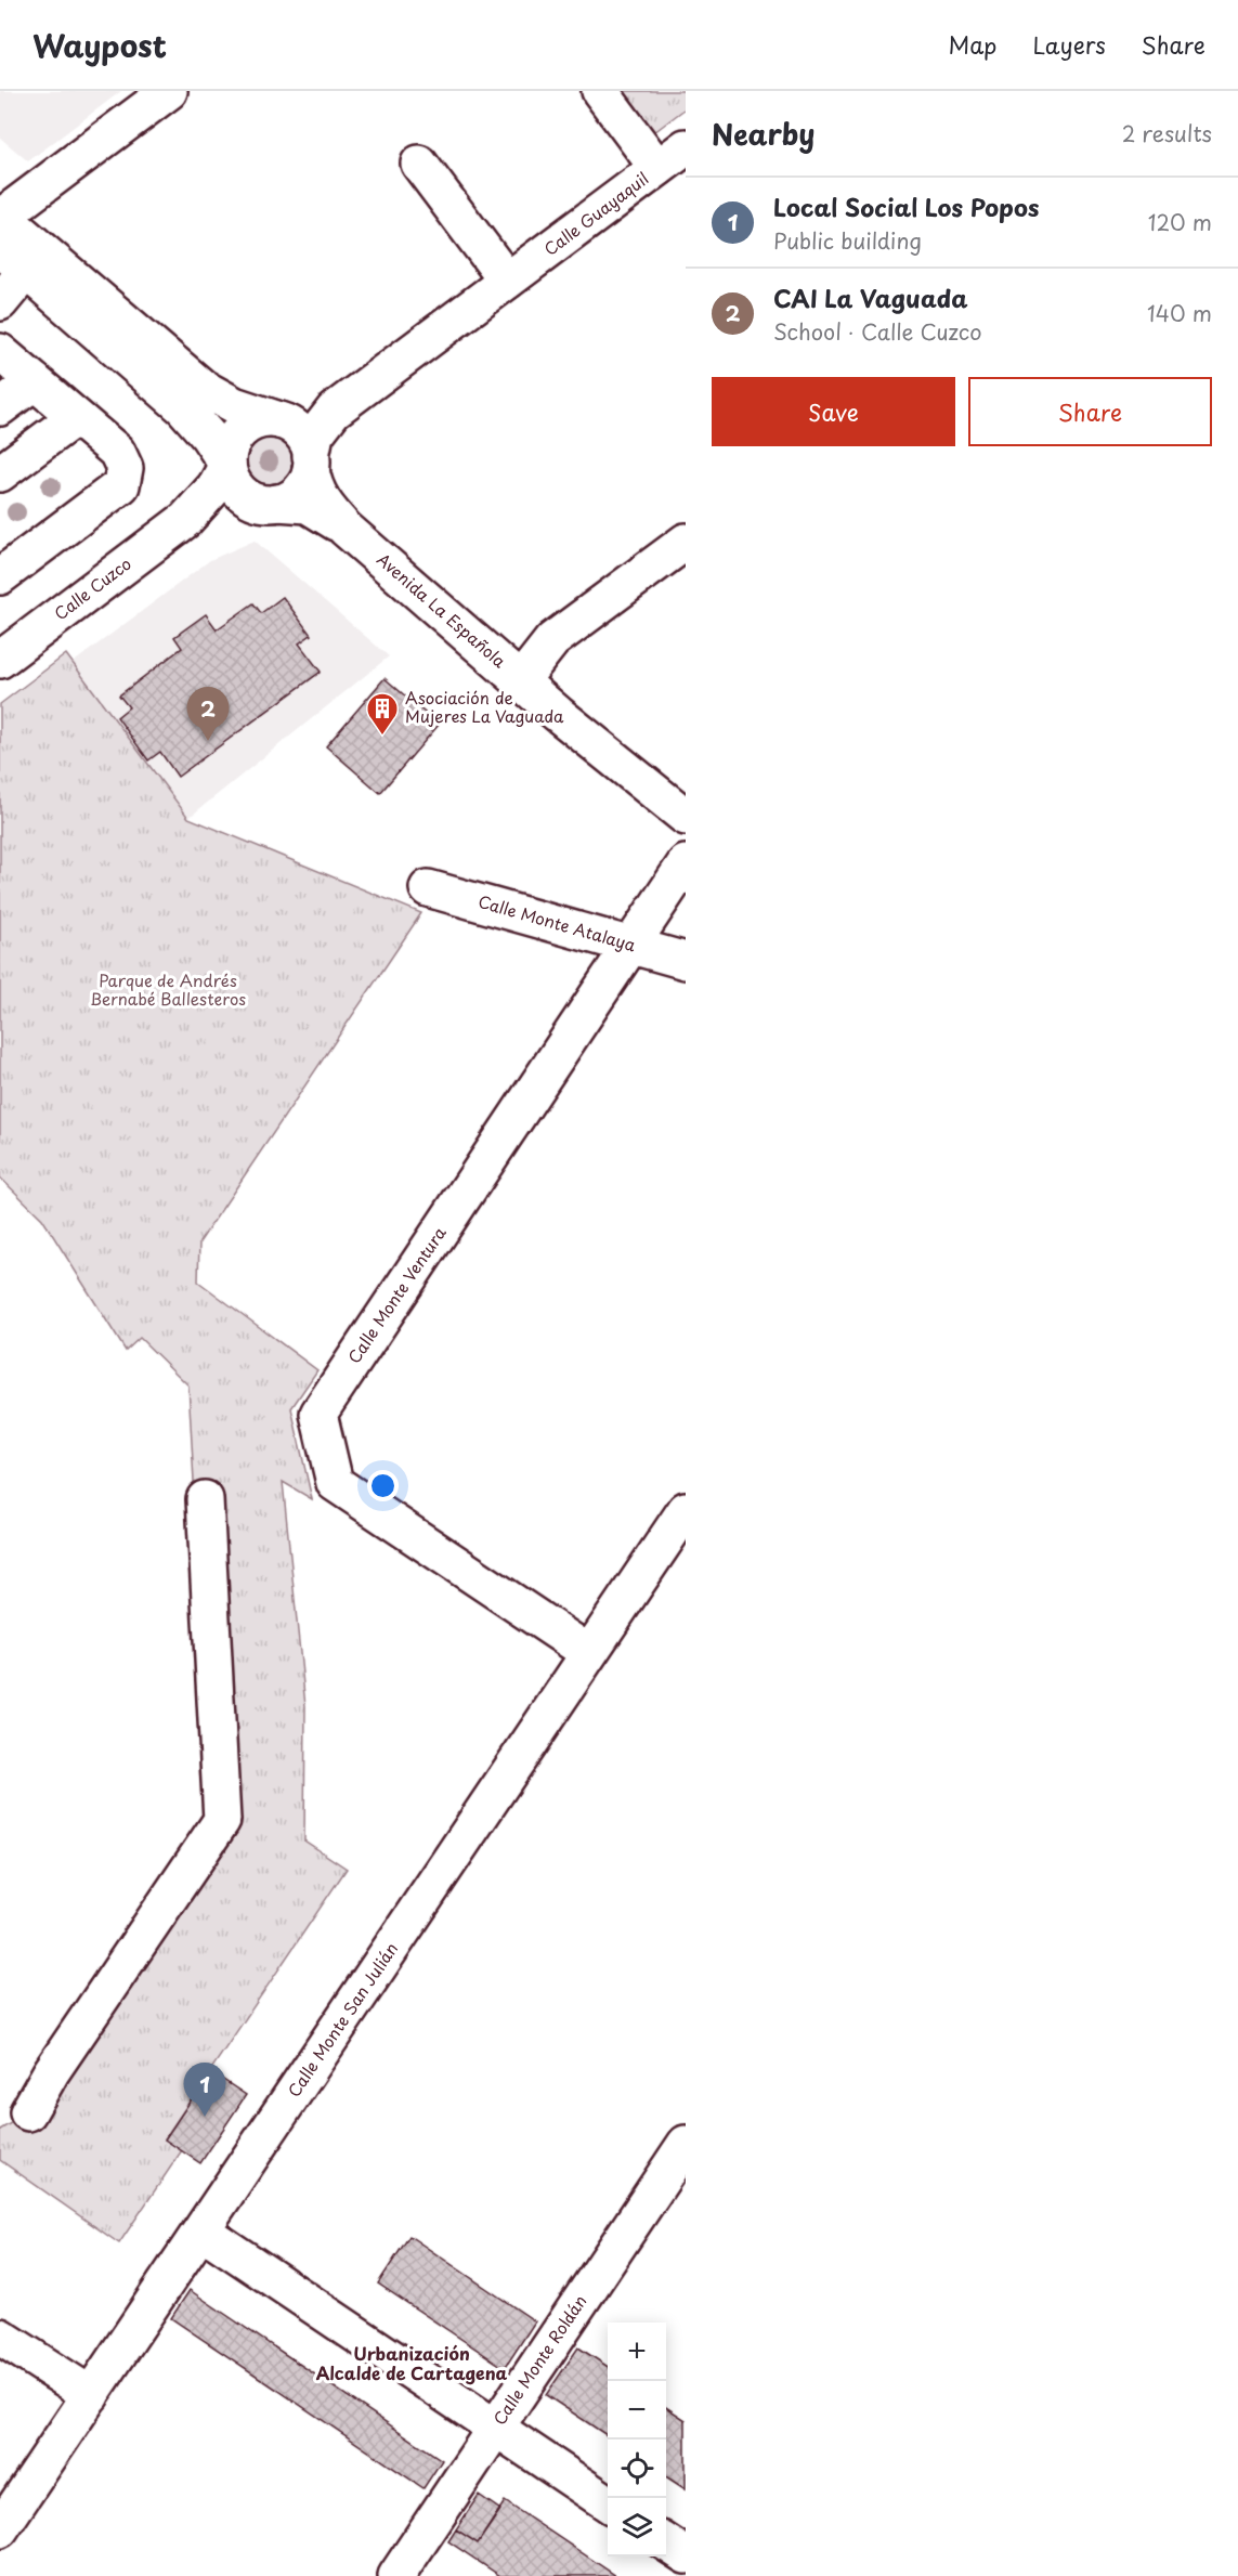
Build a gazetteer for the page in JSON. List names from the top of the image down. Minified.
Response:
{"streets":{"street":["Calle Guayaquil","Calle Cuzco","Avenida La Española","Calle Monte Atalaya","Calle Monte Ventura","Calle Monte San Julián","Calle Monte Roldán"]},"crossings":[["Calle Guayaquil","Calle Cuzco"],["Calle Guayaquil","Avenida La Española"],["Calle Cuzco","Avenida La Española"],["Calle Monte Atalaya","Calle Monte Ventura"],["Calle Monte Ventura","Calle Monte San Julián"]],"districts":["Urbanización Alcalde de Cartagena"],"parks":["Parque de Andrés Bernabé Ballesteros"],"places":{"building":["Asociación de Mujeres La Vaguada"]},"page":{"header":"Waypost","nav":["Map","Layers","Share"],"heading":["Nearby","2 results"],"list":[{"mark":"1","name":"Local Social Los Popos","note":"Public building","value":"120 m"},{"mark":"2","name":"CAI La Vaguada","note":"School · Calle Cuzco","value":"140 m"}],"buttons":["Save","Share"],"pins":["2","1"],"map_buttons":["+","−"]}}
